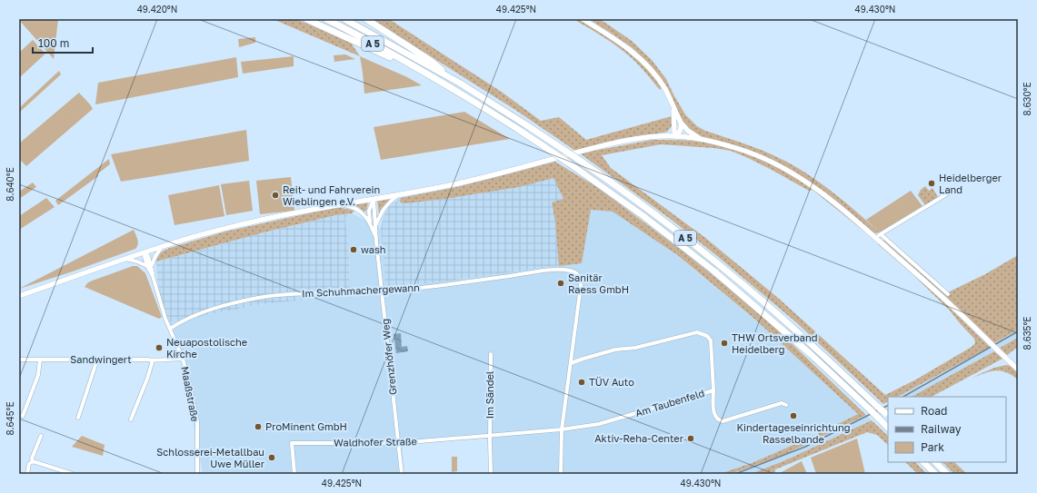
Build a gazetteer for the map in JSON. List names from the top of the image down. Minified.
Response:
{"streets":{"highway":["A 5"],"street":["Im Schuhmachergewann","Grenzhöfer Weg","Sandwingert","Maaßstraße","Im Sändel","Am Taubenfeld","Waldhofer Straße"]},"crossings":[["Im Schuhmachergewann","Grenzhöfer Weg"],["Im Schuhmachergewann","Maaßstraße"],["Im Schuhmachergewann","Am Taubenfeld"],["Grenzhöfer Weg","Waldhofer Straße"],["Sandwingert","Maaßstraße"],["Im Sändel","Waldhofer Straße"],["Am Taubenfeld","Waldhofer Straße"]],"places":["Heidelberger Land","Reit- und Fahrverein Wieblingen e.V.","wash","Sanitär Raess GmbH","THW Ortsverband Heidelberg","Neuapostolische Kirche","TÜV Auto","Kindertageseinrichtung Rasselbande","ProMinent GmbH","Aktiv-Reha-Center","Schlosserei-Metallbau Uwe Müller"],"legend":["Road","Railway","Park"],"scale_bar":"100 m","coordinates":["49.420°N","49.425°N","49.430°N","8.630°E","8.640°E","8.635°E","8.645°E"]}
